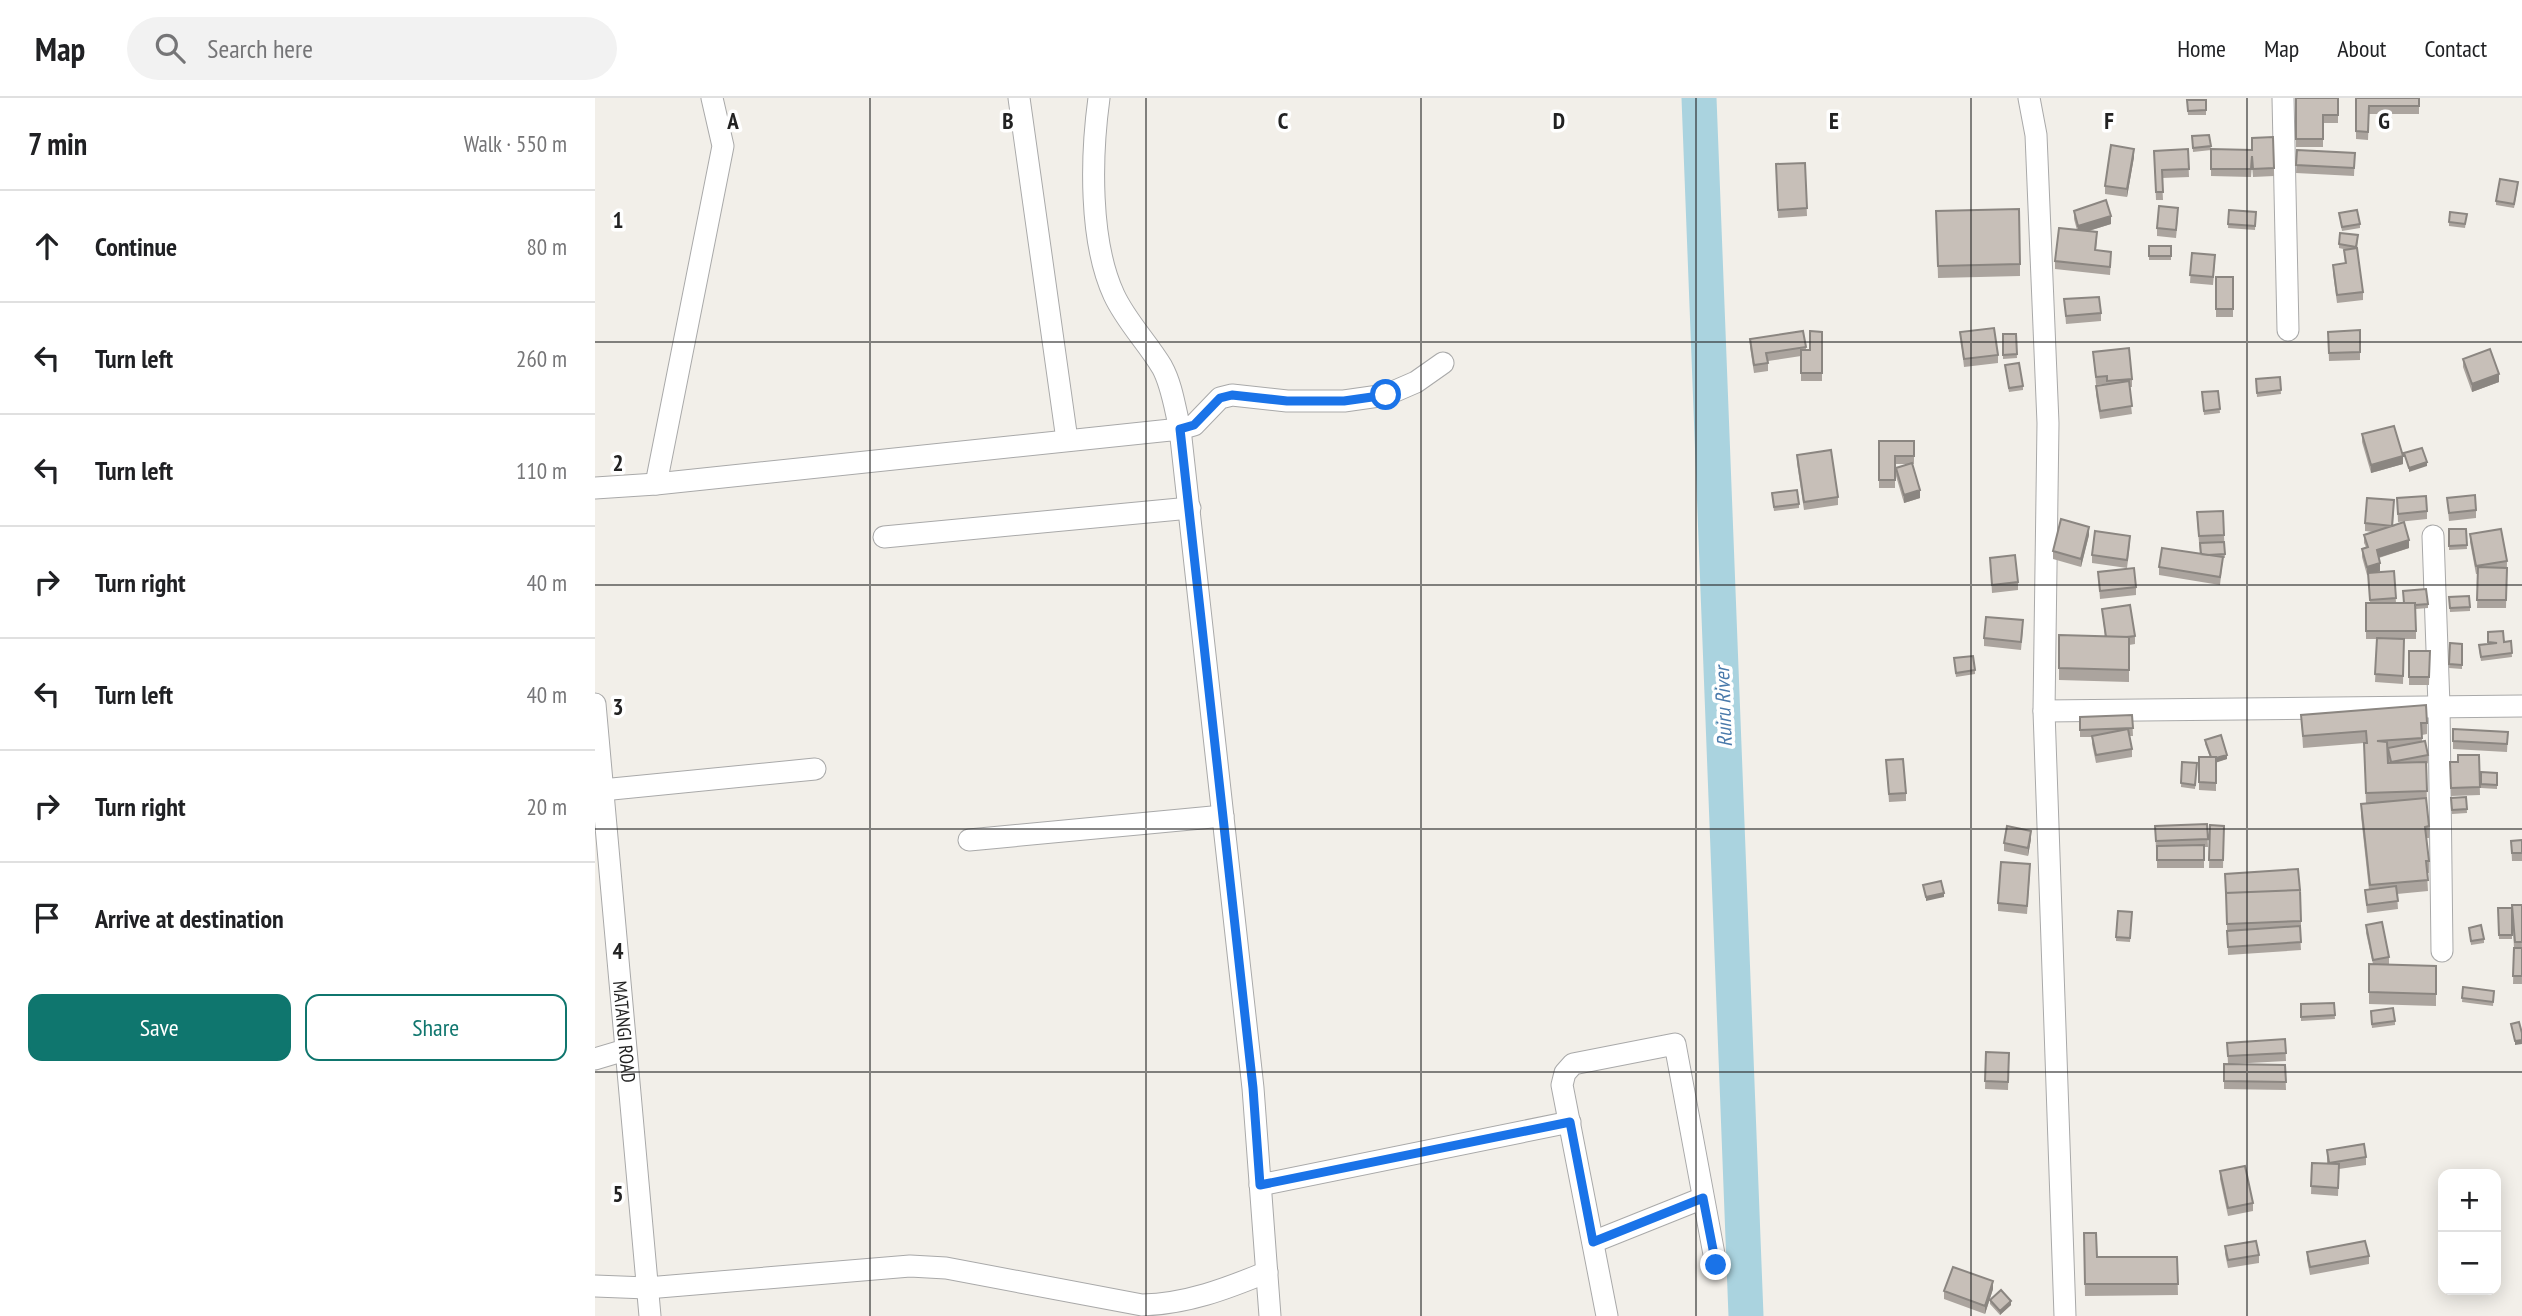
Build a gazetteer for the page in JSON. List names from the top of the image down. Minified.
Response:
{"streets":{"street":["MATANGI ROAD"]},"water":["Ruiru River"],"page":{"header":"Map","search":"Search here","nav":["Home","Map","About","Contact"],"heading":["7 min","Walk · 550 m"],"list":[["Continue","80 m"],["Turn left","260 m"],["Turn left","110 m"],["Turn right","40 m"],["Turn left","40 m"],["Turn right","20 m"],"Arrive at destination"],"buttons":["Save","Share"],"map_buttons":["+","−"]},"grid":{"columns":["A","B","C","D","E","F","G"],"rows":["1","2","3","4","5"]}}
